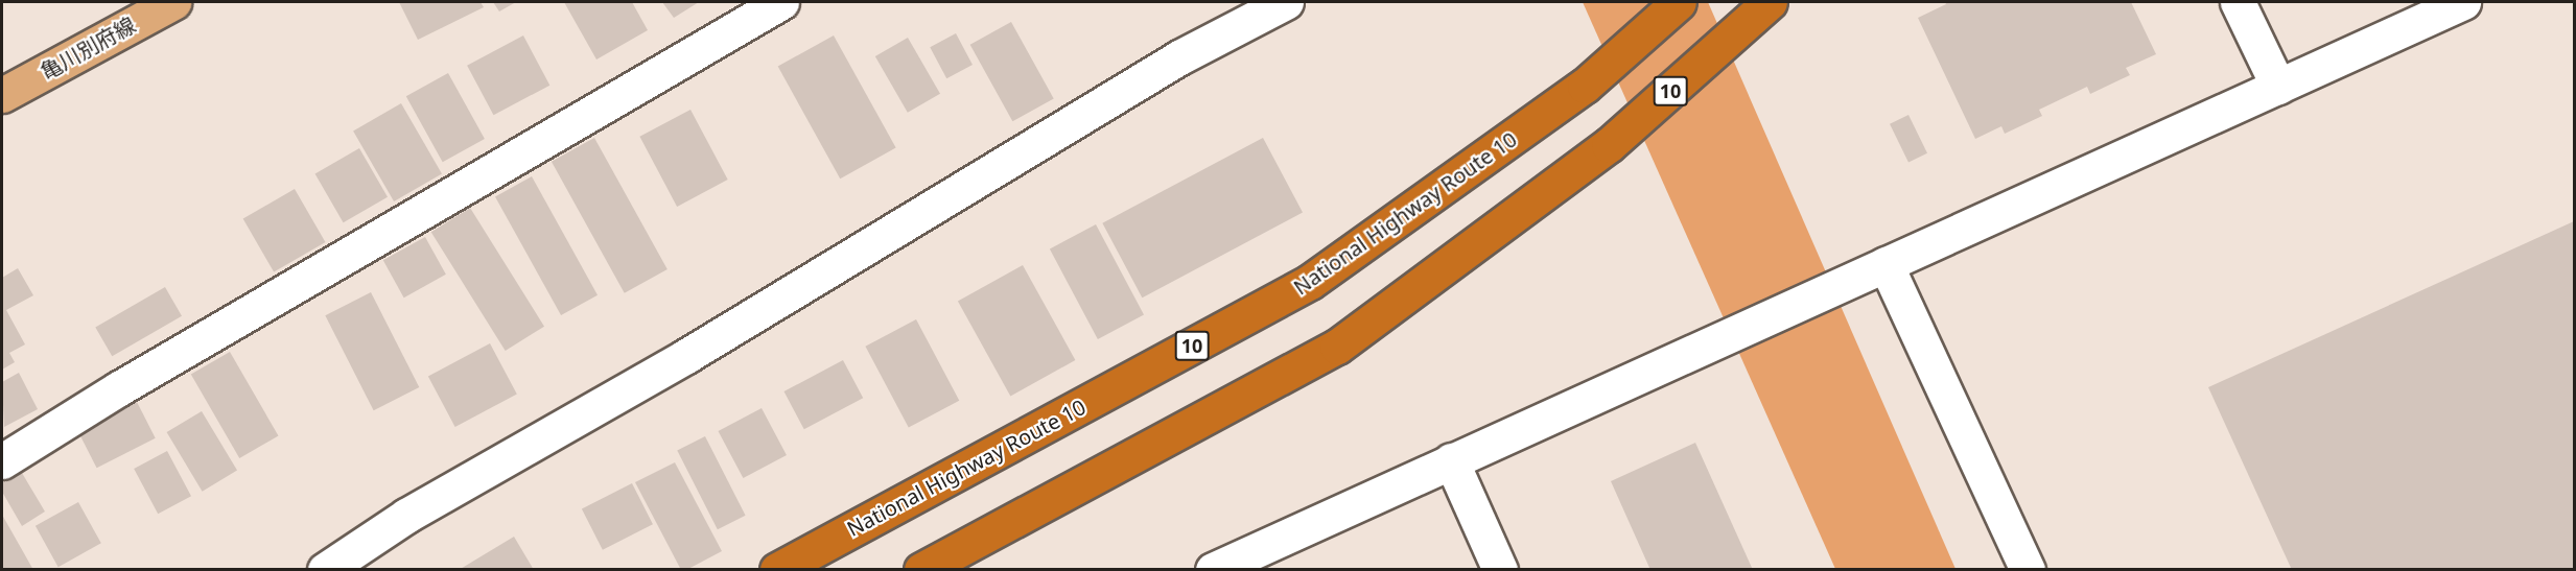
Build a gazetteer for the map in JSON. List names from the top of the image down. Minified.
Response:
{"streets":{"highway":["10","National Highway Route 10"],"main road":["亀川別府線"]}}
